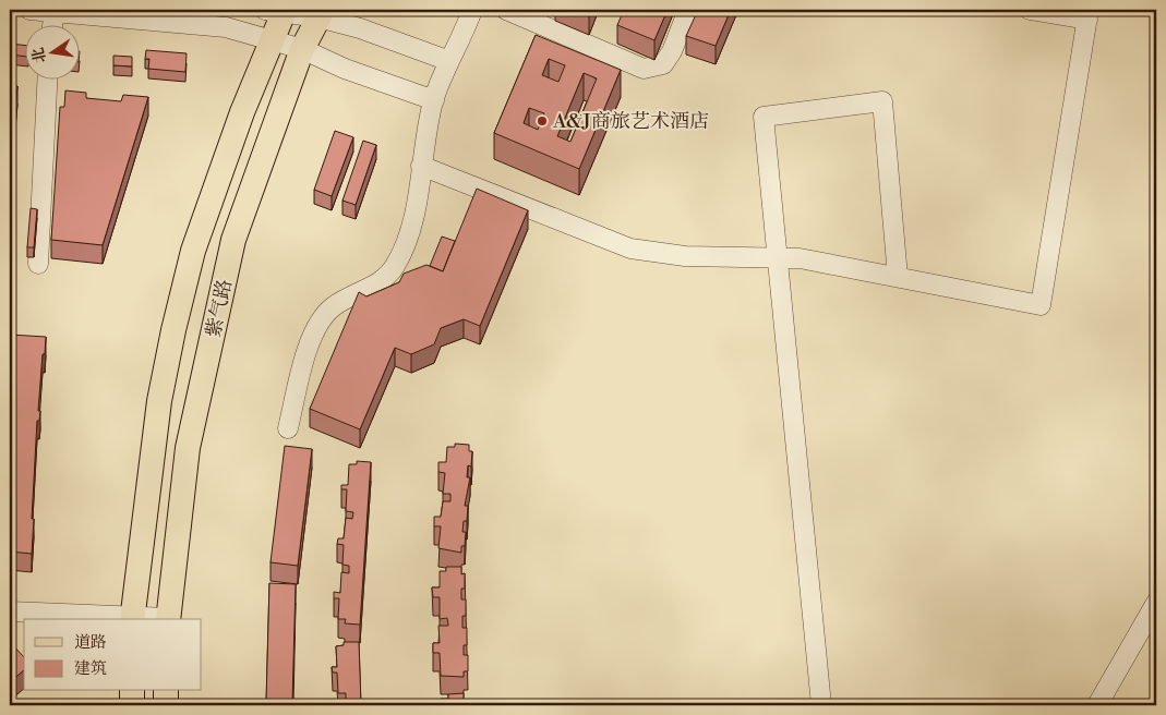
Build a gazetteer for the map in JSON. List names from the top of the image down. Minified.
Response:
{"streets":{"main road":["紫气路"]},"places":["A&J商旅艺术酒店"],"legend":["道路","建筑"],"north":"left"}
